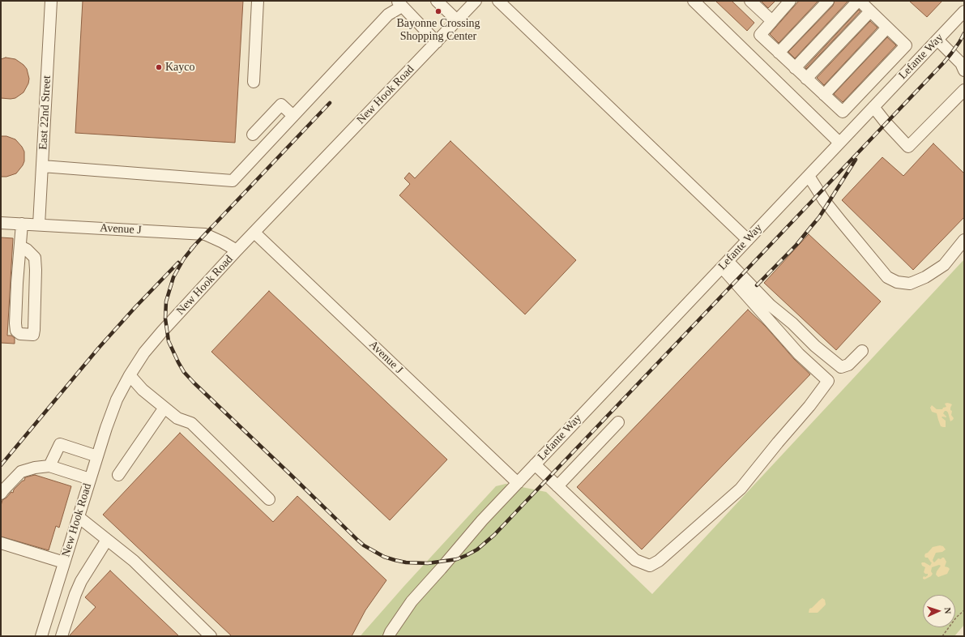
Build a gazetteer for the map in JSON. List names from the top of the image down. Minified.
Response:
{"streets":{"street":["Lefante Way","New Hook Road","East 22nd Street","Avenue J"]},"crossings":[["Lefante Way","Avenue J"],["New Hook Road","Avenue J"],["East 22nd Street","Avenue J"]],"places":["Bayonne Crossing Shopping Center","Kayco"],"north":"right"}
